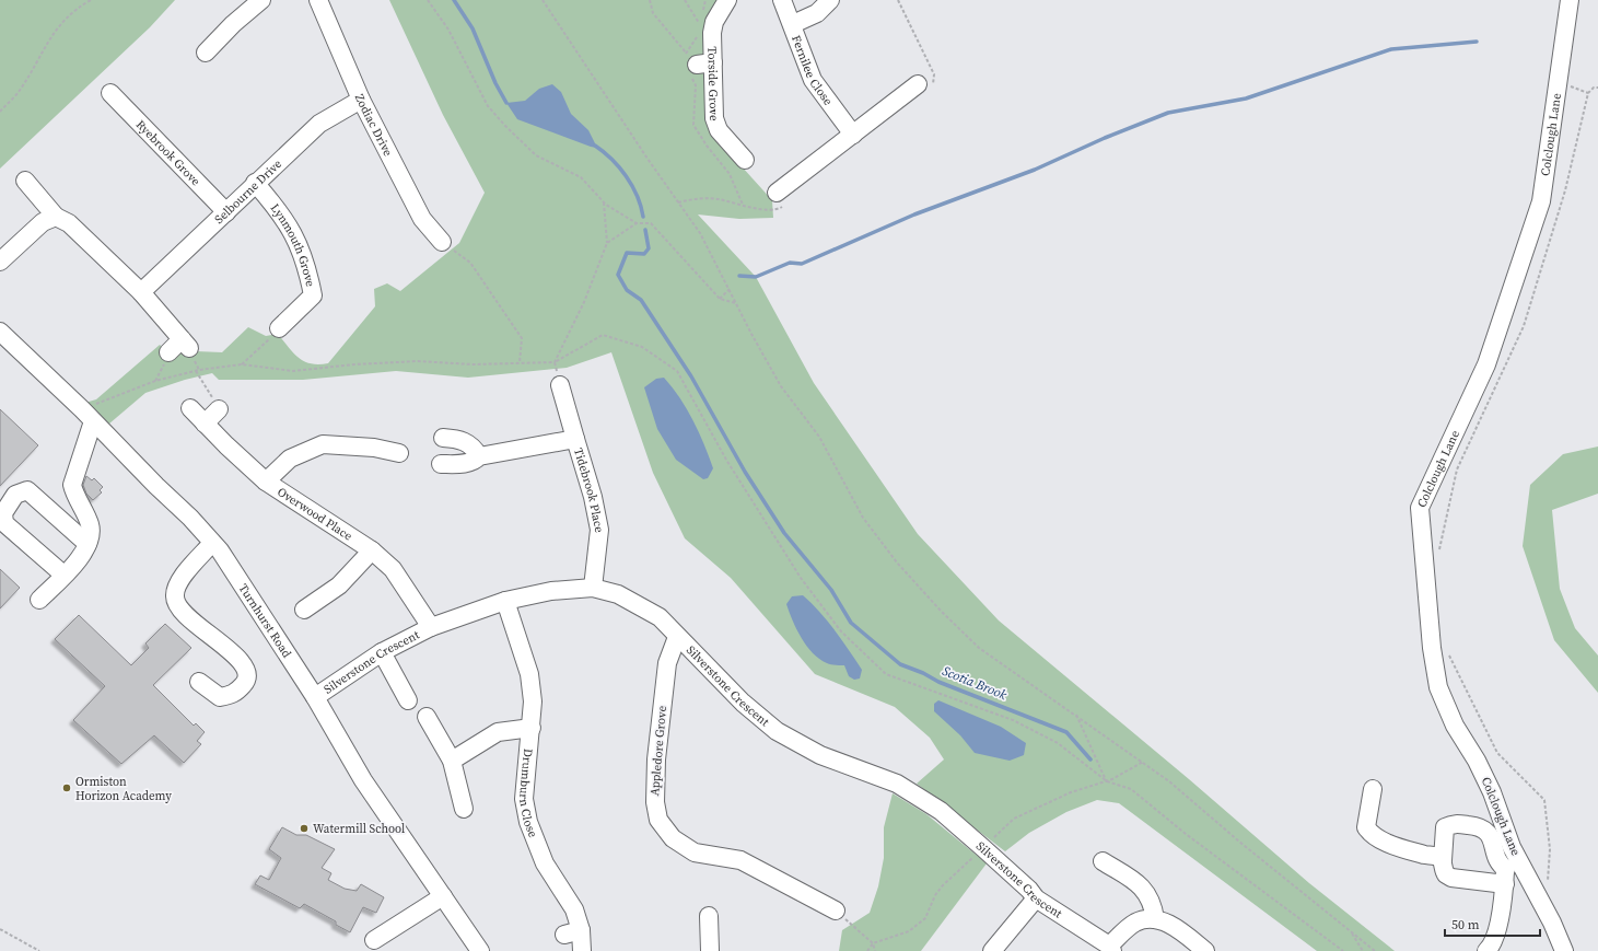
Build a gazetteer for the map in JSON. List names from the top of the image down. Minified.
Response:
{"streets":{"street":["Fernilee Close","Torside Grove","Zodiac Drive","Colclough Lane","Ryebrook Grove","Selbourne Drive","Lynmouth Grove","Tidebrook Place","Overwood Place","Turnhurst Road","Silverstone Crescent","Appledore Grove","Drumburn Close"]},"crossings":[["Zodiac Drive","Selbourne Drive"],["Ryebrook Grove","Selbourne Drive"],["Selbourne Drive","Lynmouth Grove"],["Tidebrook Place","Silverstone Crescent"],["Overwood Place","Silverstone Crescent"],["Turnhurst Road","Silverstone Crescent"],["Silverstone Crescent","Appledore Grove"],["Silverstone Crescent","Drumburn Close"]],"water":["Scotia Brook"],"places":["Ormiston Horizon Academy","Watermill School"],"scale_bar":"50 m"}
